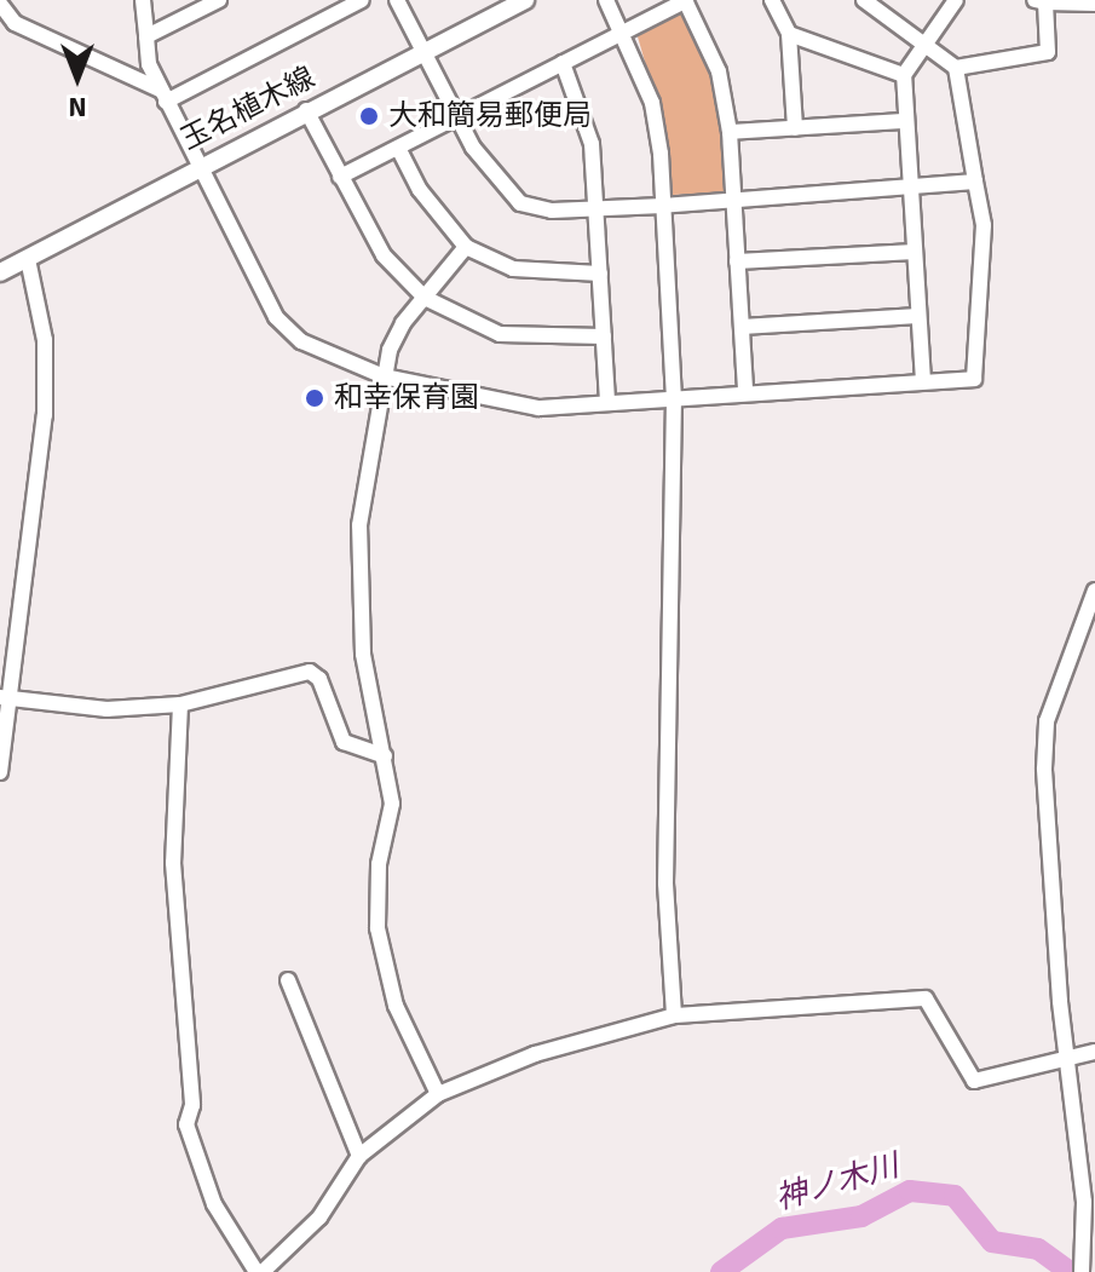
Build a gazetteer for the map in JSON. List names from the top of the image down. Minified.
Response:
{"streets":{"main road":["玉名植木線"]},"water":["神ノ木川"],"places":["大和簡易郵便局","和幸保育園"],"north":"bottom"}
